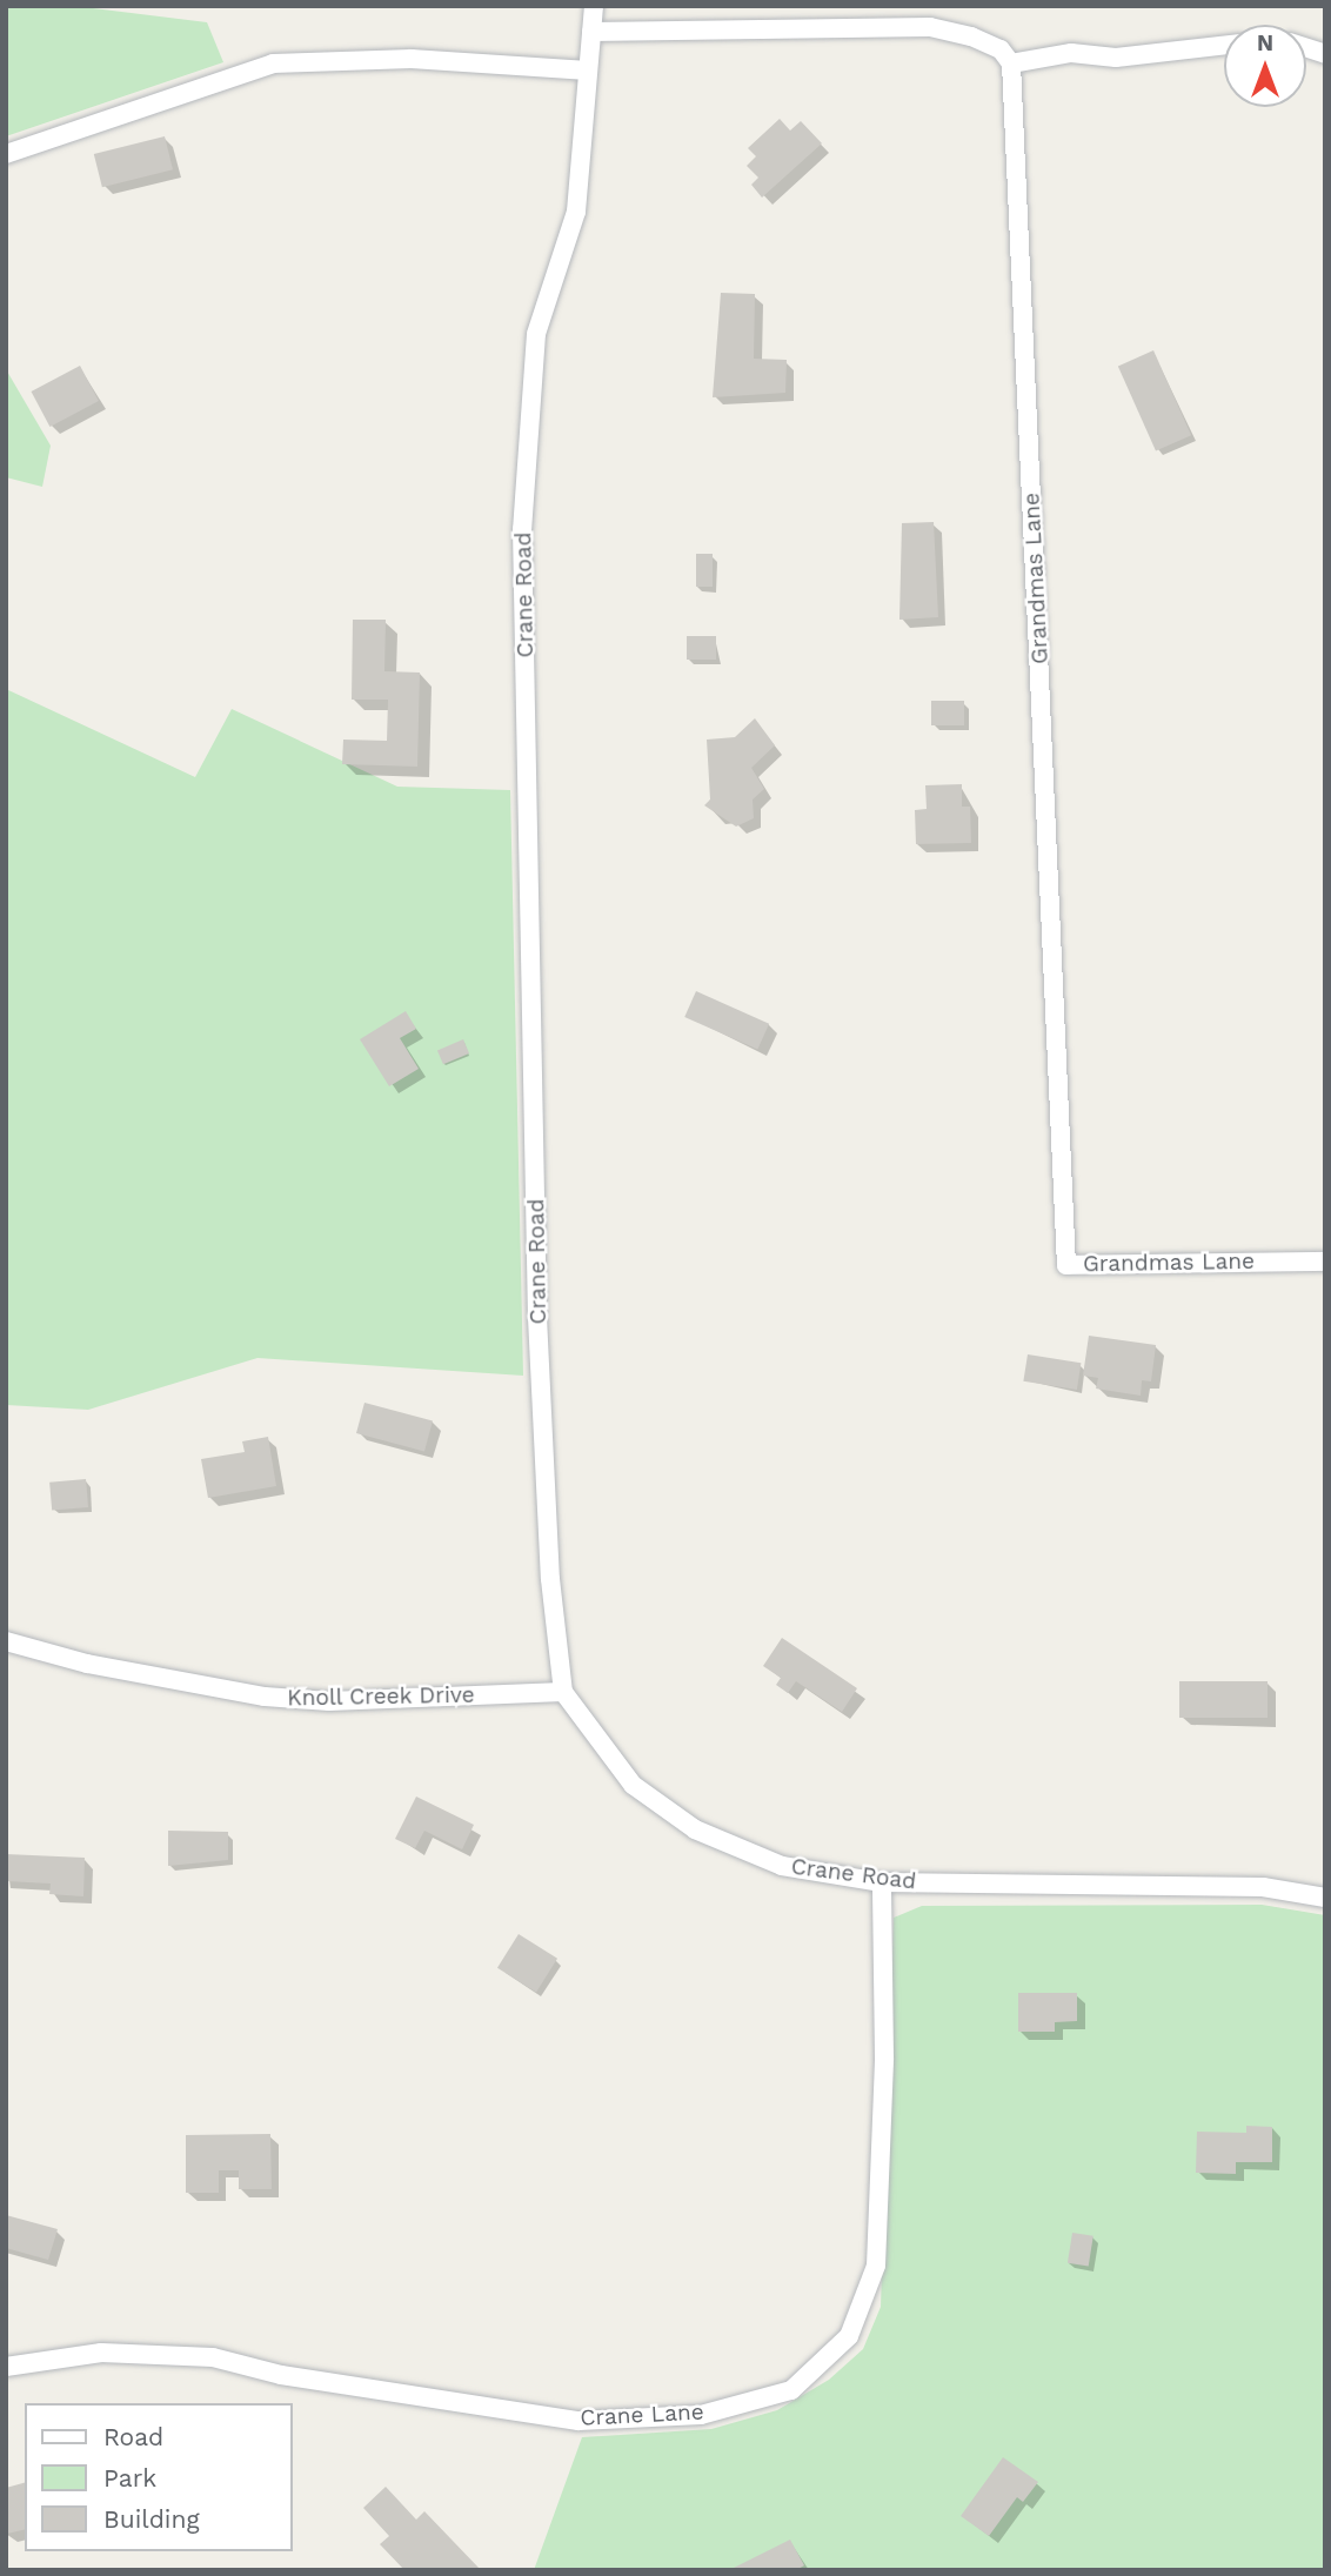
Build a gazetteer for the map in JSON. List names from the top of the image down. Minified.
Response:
{"streets":{"street":["Grandmas Lane","Crane Road","Knoll Creek Drive","Crane Lane"]},"crossings":[["Crane Road","Knoll Creek Drive"],["Crane Road","Crane Lane"]],"legend":["Road","Park","Building"],"north":"top"}
